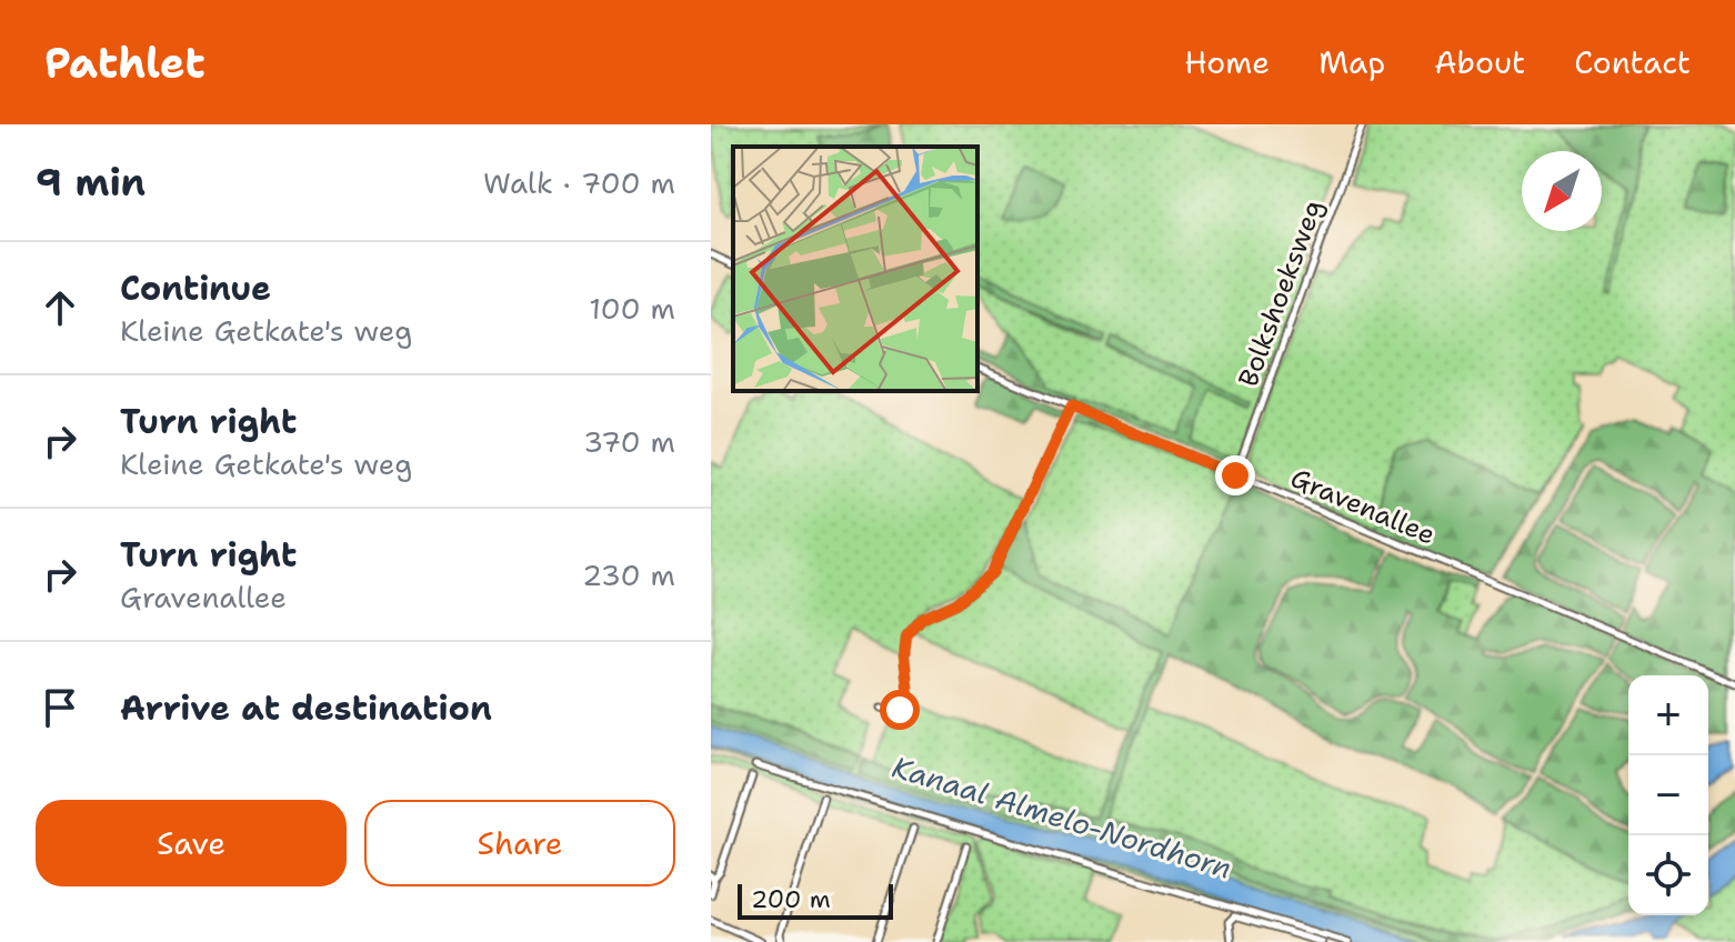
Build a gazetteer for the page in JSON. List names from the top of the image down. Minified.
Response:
{"streets":{"street":["Bolkshoeksweg","Gravenallee"]},"crossings":[["Bolkshoeksweg","Gravenallee"]],"water":["Kanaal Almelo-Nordhorn"],"scale_bar":"200 m","north":"bottom left","page":{"header":"Pathlet","nav":["Home","Map","About","Contact"],"heading":["9 min","Walk · 700 m"],"list":[["Continue","Kleine Getkate's weg","100 m"],["Turn right","Kleine Getkate's weg","370 m"],["Turn right","Gravenallee","230 m"],"Arrive at destination"],"map_buttons":["+","−"],"buttons":["Save","Share"],"scale":"200 m"}}
